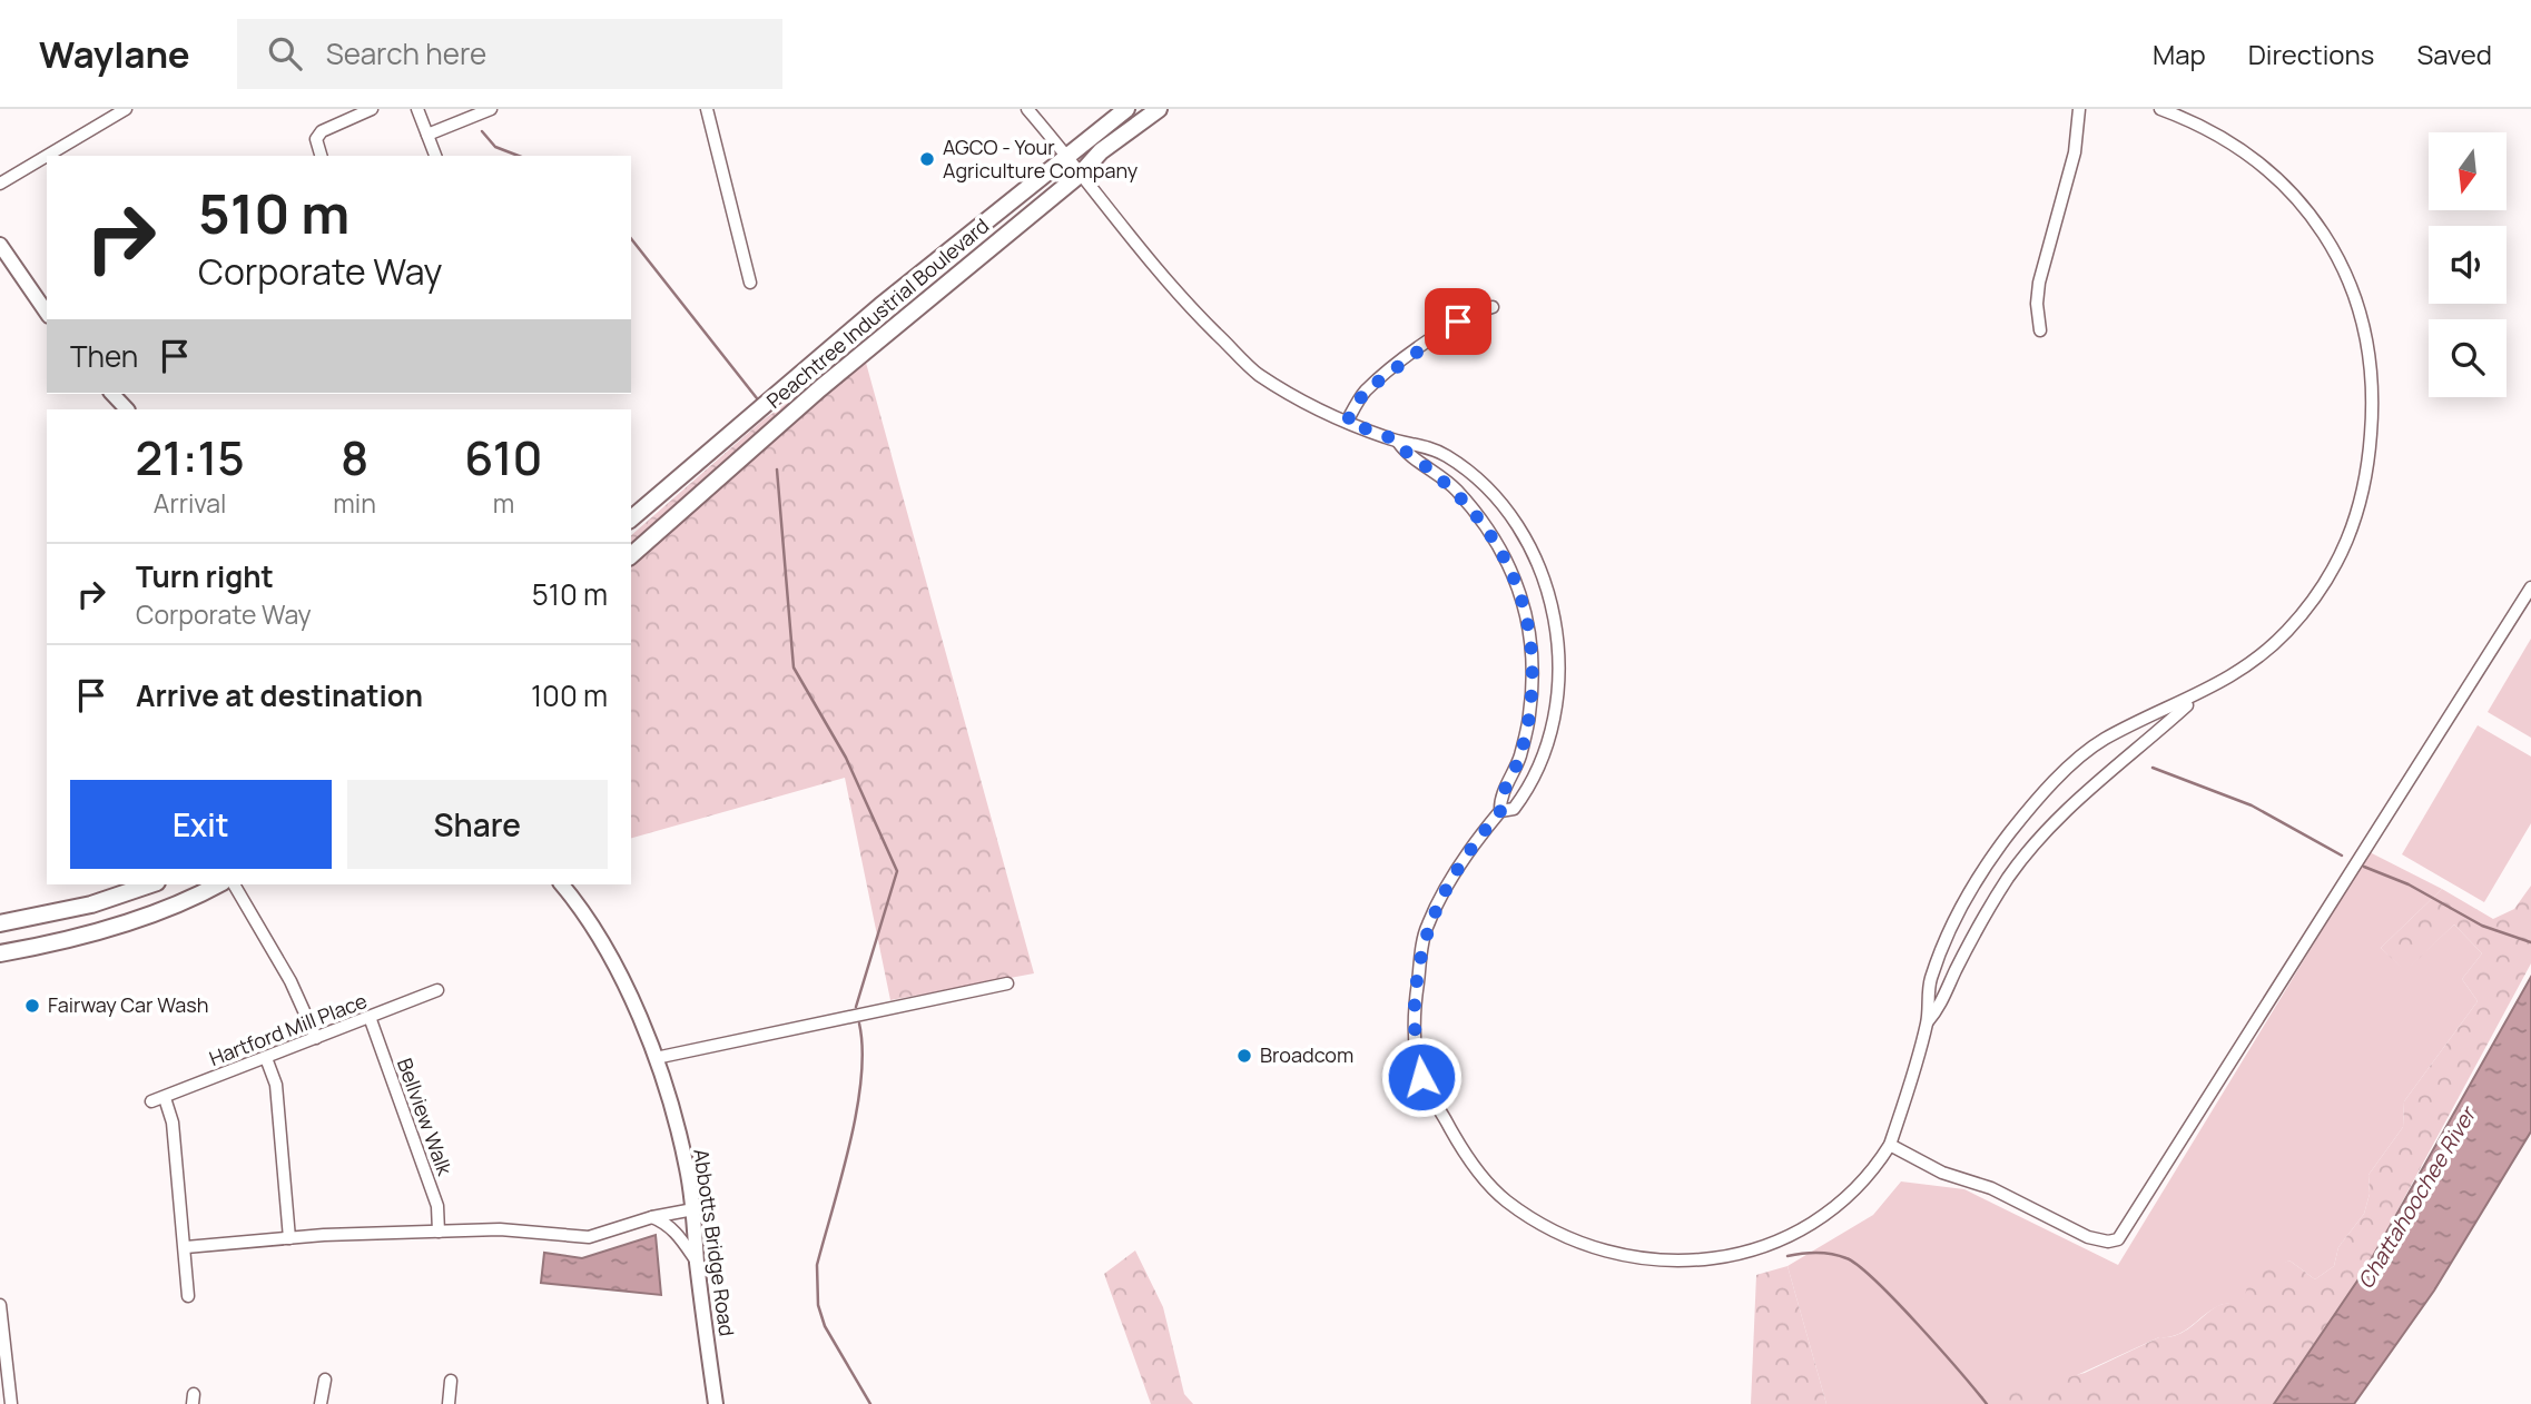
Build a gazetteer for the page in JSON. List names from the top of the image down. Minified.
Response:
{"streets":{"highway":["Peachtree Industrial Boulevard"],"main road":["Abbotts Bridge Road"],"street":["Hartford Mill Place","Bellview Walk"]},"crossings":[["Hartford Mill Place","Bellview Walk"]],"water":["Chattahoochee River"],"places":["AGCO - Your Agriculture Company","Fairway Car Wash","Broadcom"],"north":"bottom","page":{"header":"Waylane","search":"Search here","nav":["Map","Directions","Saved"],"turn":["510 m","Corporate Way"],"then":"Then","eta":["21:15","Arrival","8","min","610","m"],"list":[{"name":"Turn right","note":"Corporate Way","value":"510 m"},{"name":"Arrive at destination","value":"100 m"}],"buttons":["Exit","Share"]}}
